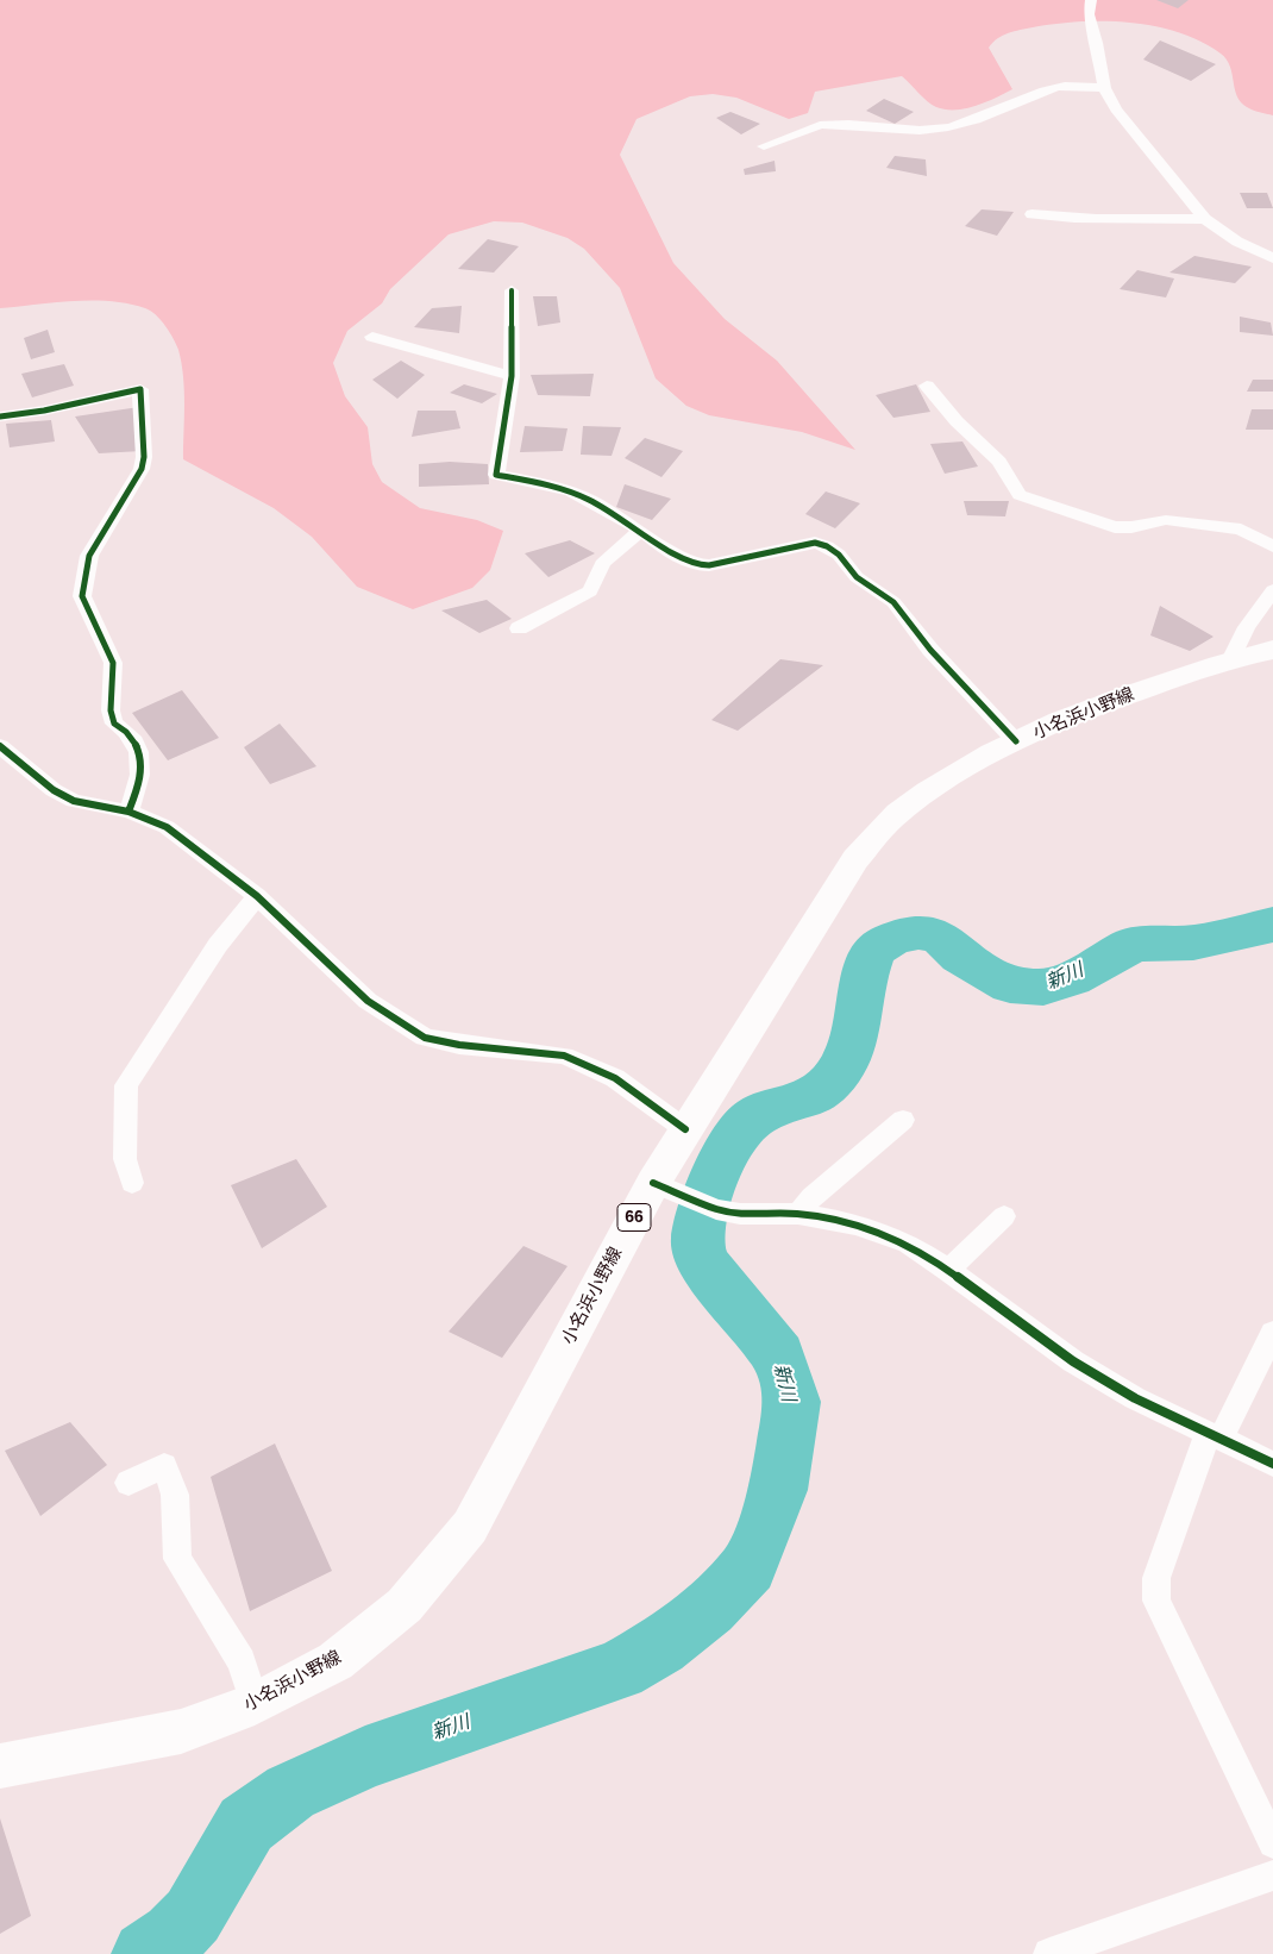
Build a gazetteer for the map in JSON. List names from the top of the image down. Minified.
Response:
{"streets":{"main road":["小名浜小野線","66"]},"water":["新川"]}
